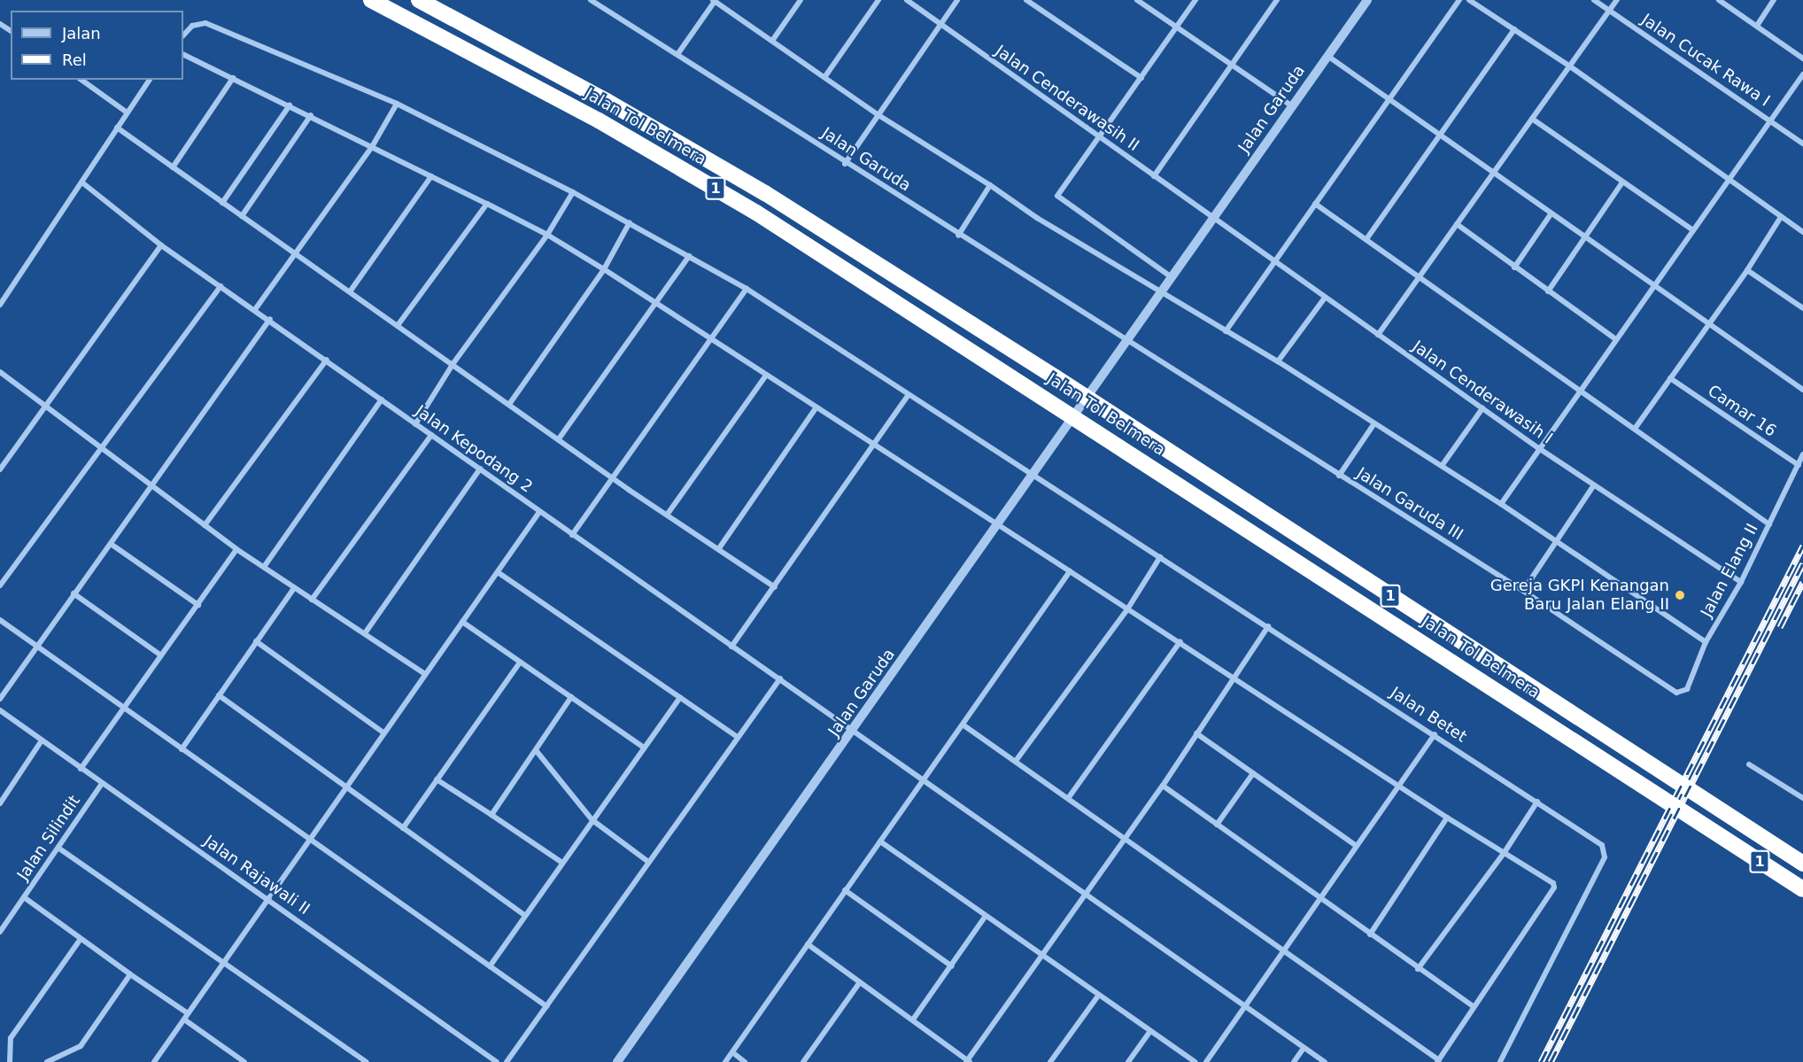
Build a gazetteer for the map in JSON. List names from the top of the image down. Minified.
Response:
{"streets":{"highway":["Jalan Tol Belmera","1"],"street":["Jalan Cucak Rawa I","Jalan Cenderawasih II","Jalan Garuda","Jalan Cenderawasih I","Camar 16","Jalan Kepodang 2","Jalan Garuda III","Jalan Elang II","Jalan Betet","Jalan Silindit","Jalan Rajawali II"]},"crossings":[["Jalan Cenderawasih II","Jalan Garuda"],["Jalan Cenderawasih II","Jalan Cenderawasih I"],["Jalan Garuda","Jalan Cenderawasih I"],["Jalan Garuda","Jalan Kepodang 2"],["Jalan Garuda","Jalan Garuda III"],["Jalan Garuda","Jalan Betet"],["Jalan Cenderawasih I","Jalan Elang II"],["Camar 16","Jalan Elang II"],["Jalan Garuda III","Jalan Elang II"],["Jalan Silindit","Jalan Rajawali II"]],"places":["Gereja GKPI Kenangan Baru Jalan Elang II"],"legend":["Jalan","Rel"]}
